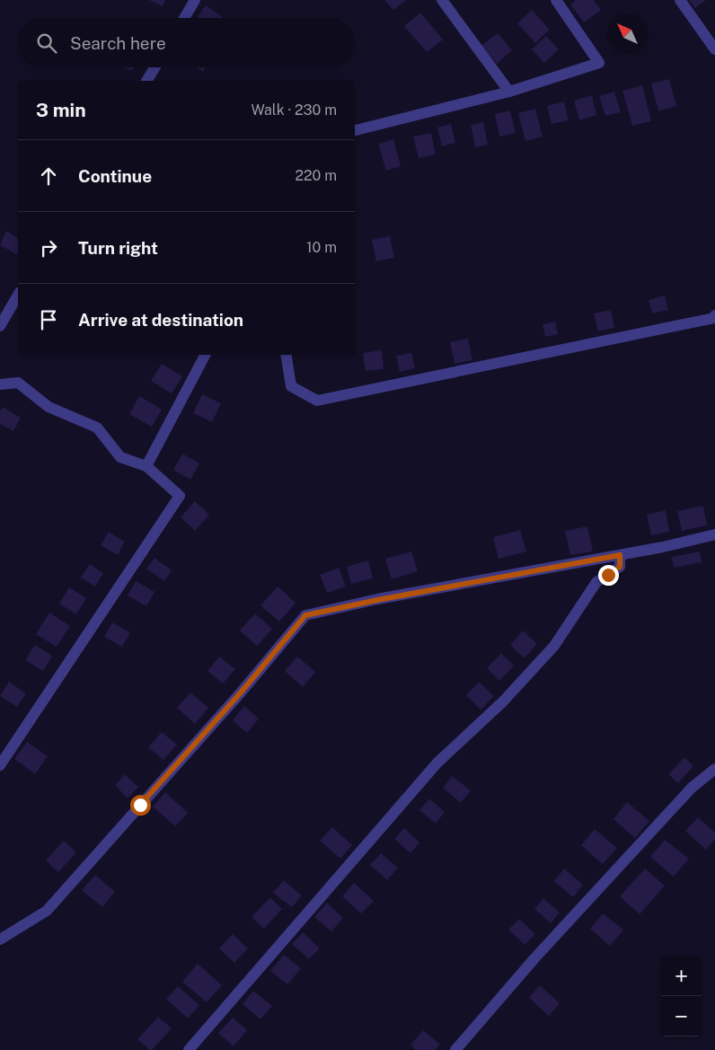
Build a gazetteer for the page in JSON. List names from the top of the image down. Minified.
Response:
{"north":"top left","page":{"search":"Search here","heading":["3 min","Walk · 230 m"],"list":[["Continue","220 m"],["Turn right","10 m"],"Arrive at destination"],"map_buttons":["+","−"]}}
